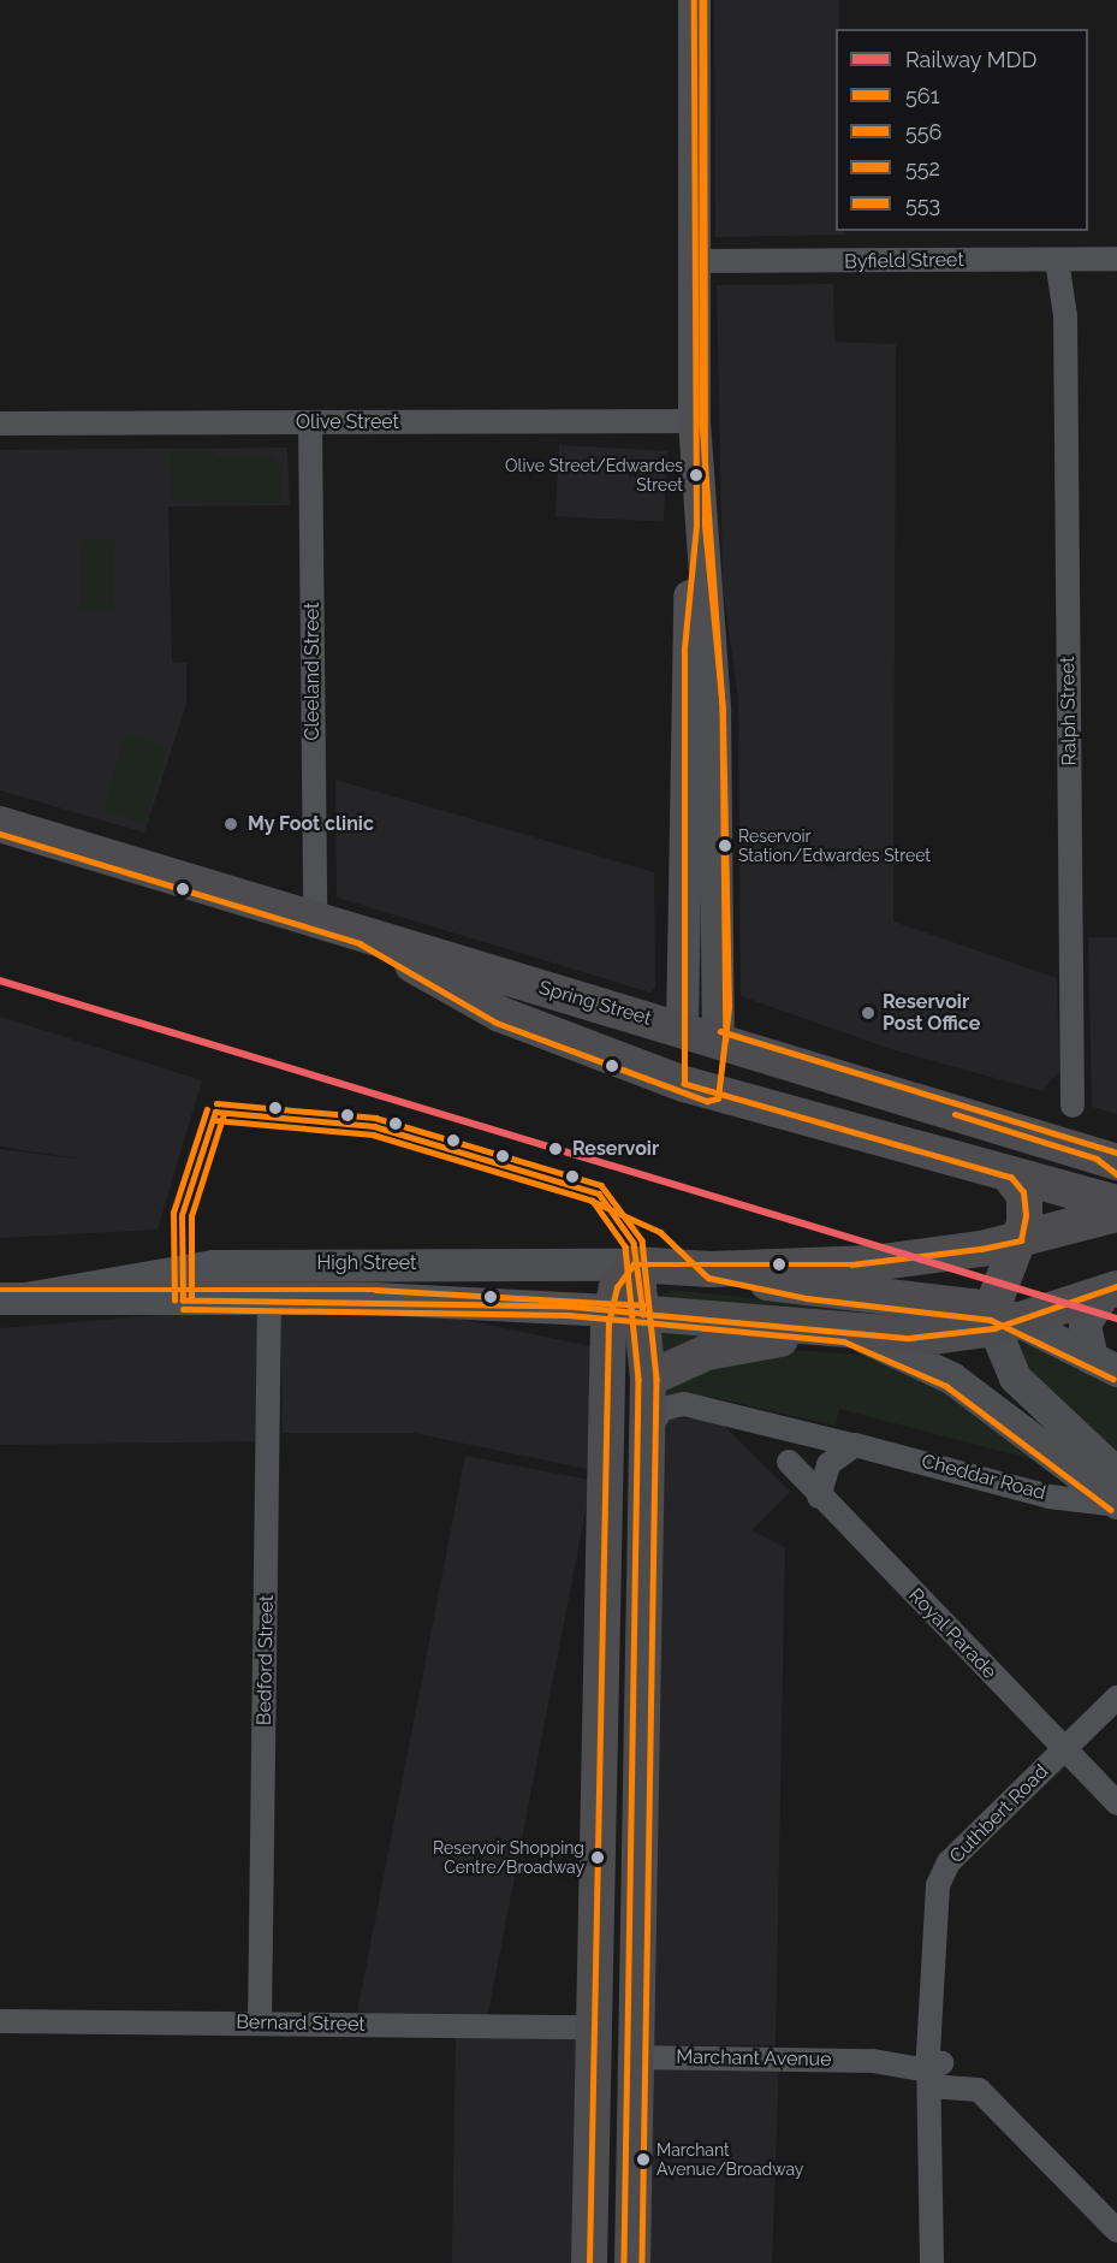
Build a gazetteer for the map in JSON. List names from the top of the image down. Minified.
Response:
{"streets":{"main road":["Spring Street","High Street","Cheddar Road"],"street":["Byfield Street","Olive Street","Cleeland Street","Ralph Street","Royal Parade","Bedford Street","Cuthbert Road","Bernard Street","Marchant Avenue"]},"crossings":[["Byfield Street","Ralph Street"],["Olive Street","Cleeland Street"],["Cleeland Street","Spring Street"],["High Street","Cheddar Road"],["High Street","Bedford Street"],["Royal Parade","Cuthbert Road"],["Bedford Street","Bernard Street"],["Cuthbert Road","Marchant Avenue"]],"places":["Olive Street/Edwardes Street","My Foot clinic","Reservoir Station/Edwardes Street","Reservoir Post Office","Reservoir","Reservoir Shopping Centre/Broadway","Marchant Avenue/Broadway"],"lines":["transit line 561","transit line 553","rail line MDD","transit line 552","transit line 556"],"legend":["Railway MDD","561","556","552","553"]}
